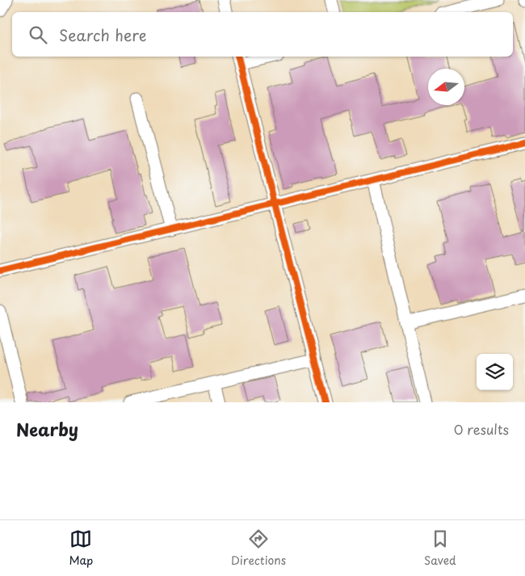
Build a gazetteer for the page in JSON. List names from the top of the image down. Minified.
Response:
{"north":"left","page":{"search":"Search here","heading":["Nearby","0 results"],"nav":["Map","Directions","Saved"]}}
